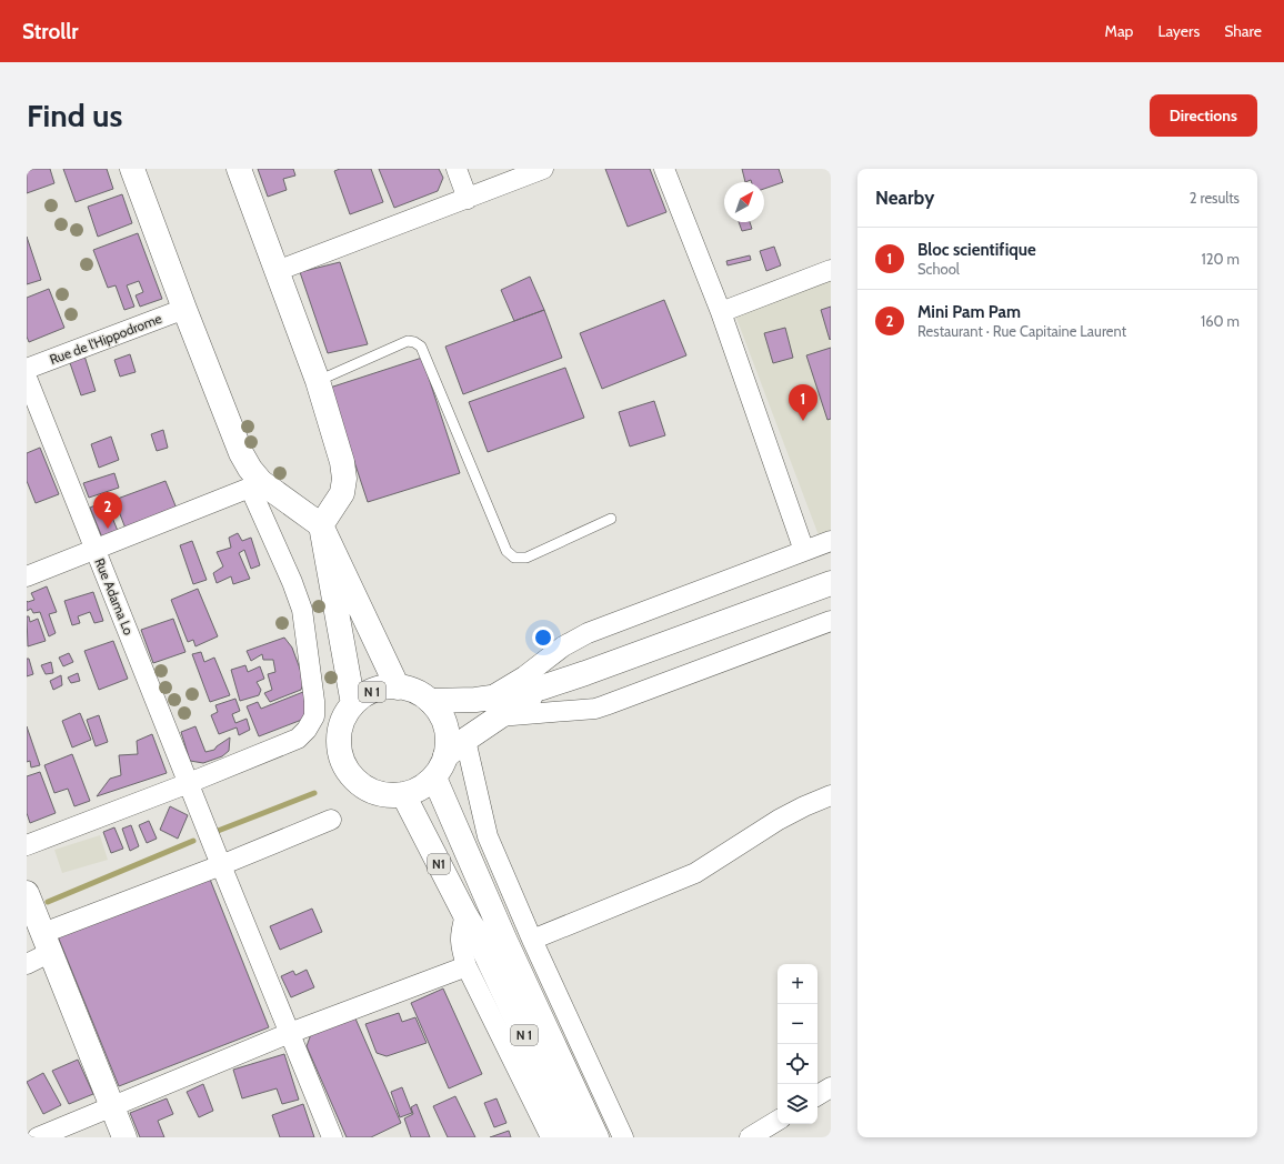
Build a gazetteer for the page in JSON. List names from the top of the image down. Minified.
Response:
{"streets":{"main road":["N 1","N1"],"street":["Rue de l'Hippodrome","Rue Adama Lo"]},"crossings":[["N 1","N1"]],"north":"top right","page":{"header":"Strollr","nav":["Map","Layers","Share"],"buttons":"Directions","title":"Find us","heading":["Nearby","2 results"],"list":[{"mark":"1","name":"Bloc scientifique","note":"School","value":"120 m"},{"mark":"2","name":"Mini Pam Pam","note":"Restaurant · Rue Capitaine Laurent","value":"160 m"}],"pins":["1","2"],"map_buttons":["+","−"]}}
